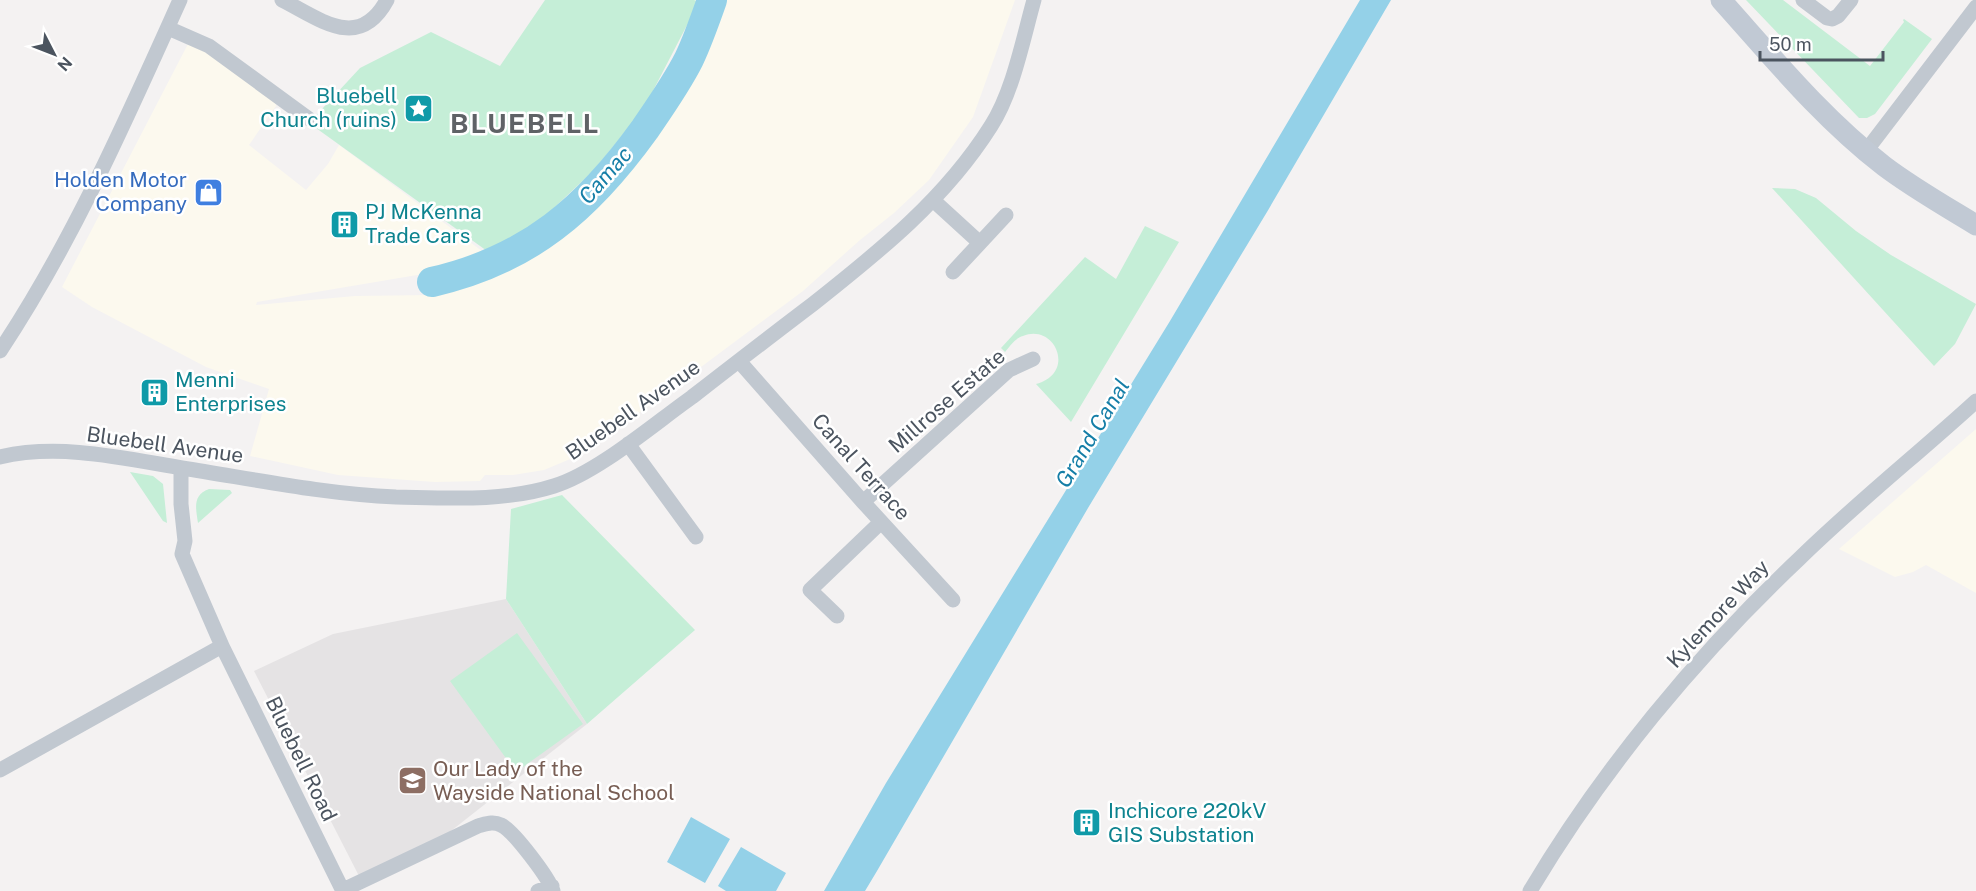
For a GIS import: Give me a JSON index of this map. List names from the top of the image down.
{
  "streets": {
    "street": [
      "Millrose Estate",
      "Bluebell Avenue",
      "Canal Terrace",
      "Kylemore Way",
      "Bluebell Road"
    ]
  },
  "crossings": [
    ["Millrose Estate", "Canal Terrace"],
    ["Bluebell Avenue", "Canal Terrace"],
    ["Bluebell Avenue", "Bluebell Road"]
  ],
  "districts": ["BLUEBELL"],
  "water": ["Camac", "Grand Canal"],
  "places": {
    "place": ["Bluebell Church (ruins)"],
    "shop": ["Holden Motor Company"],
    "building": ["PJ McKenna Trade Cars", "Menni Enterprises", "Inchicore 220kV GIS Substation"],
    "school or university": ["Our Lady of the Wayside National School"]
  },
  "scale_bar": "50 m",
  "north": "bottom right"
}
